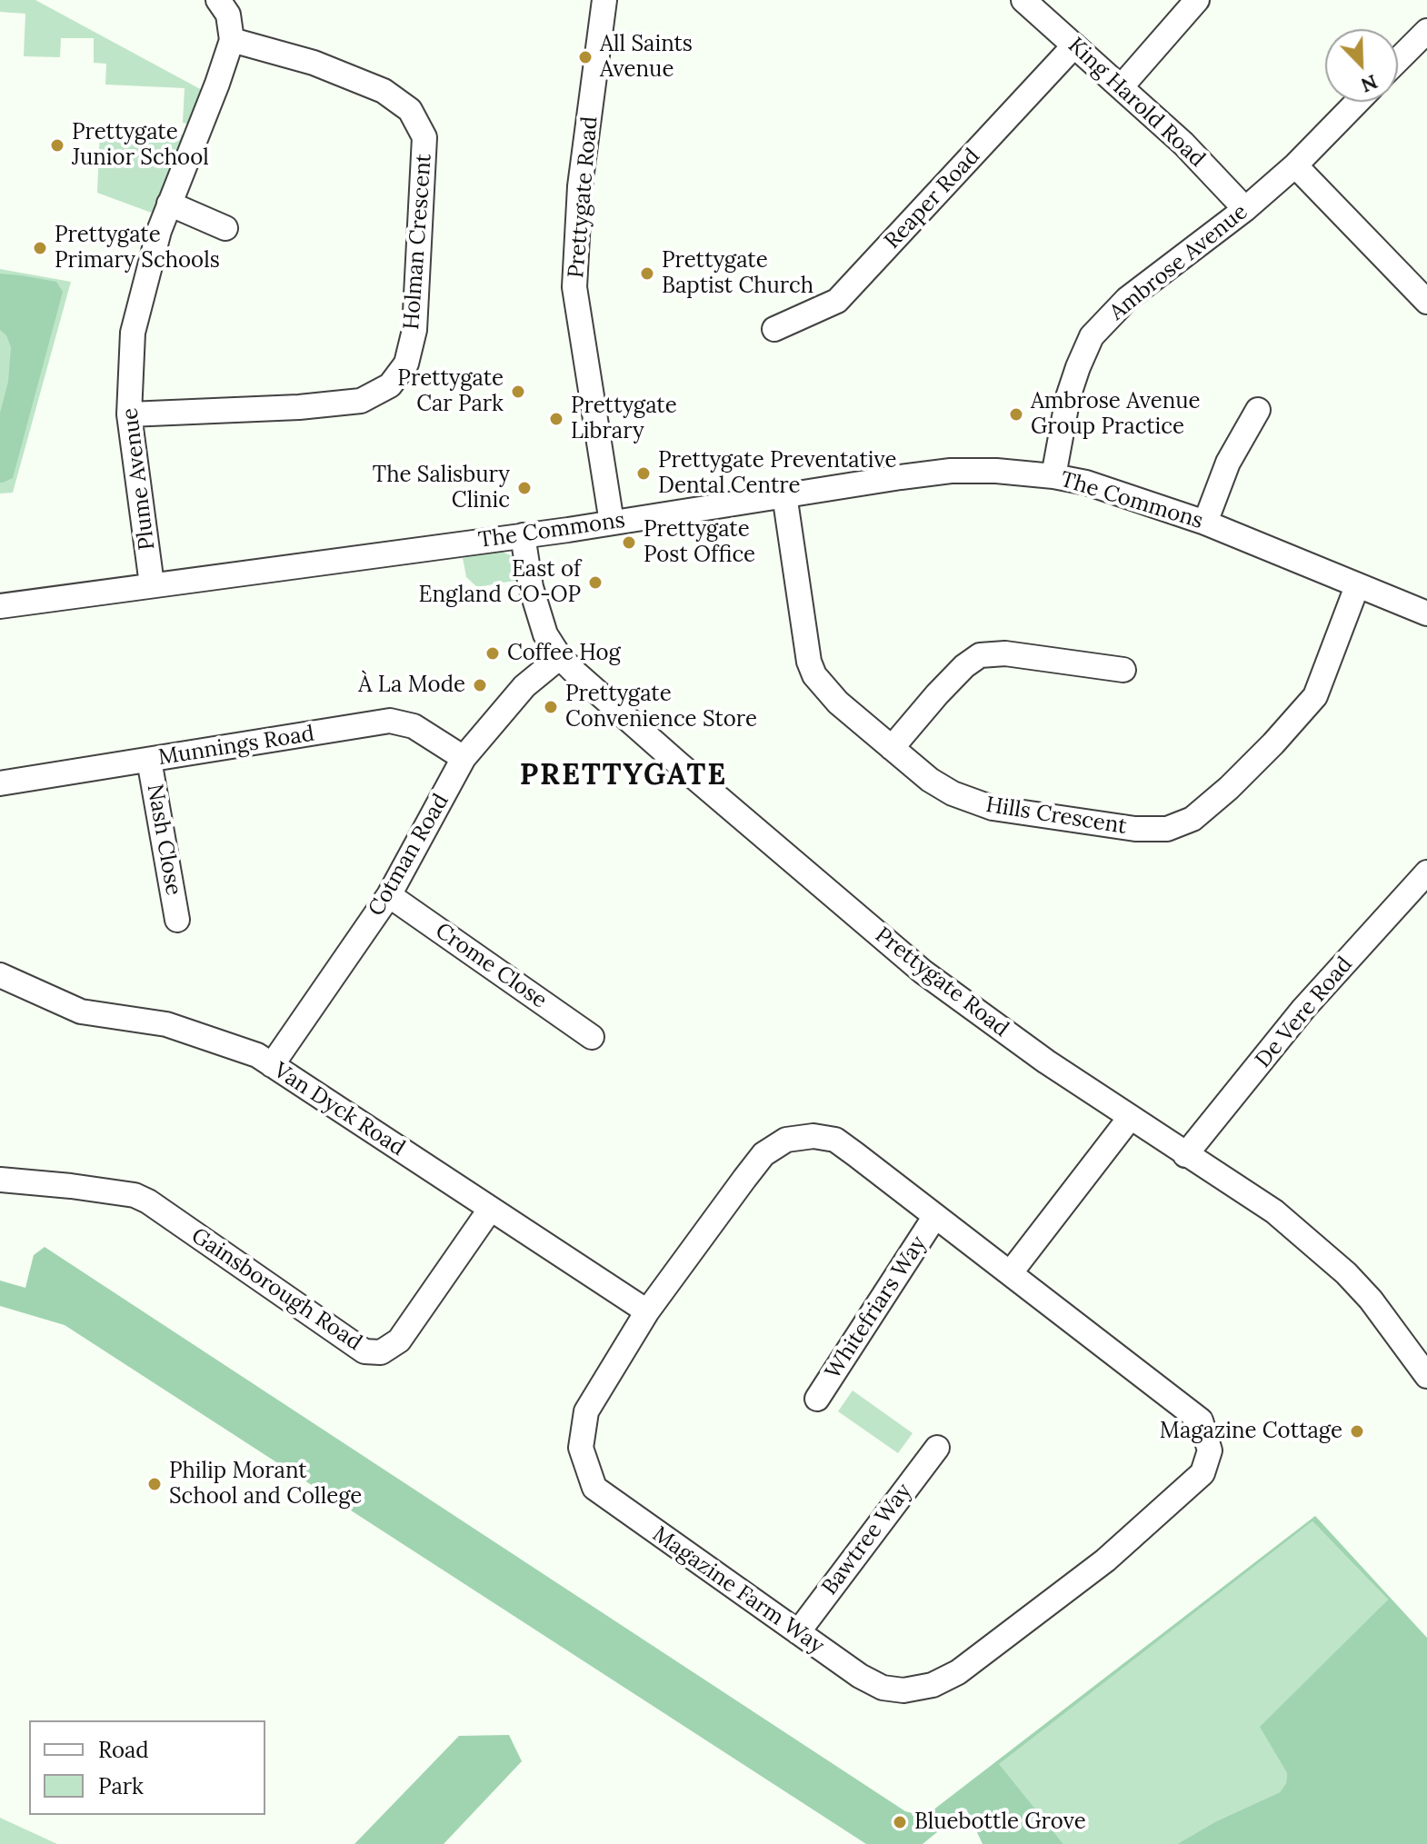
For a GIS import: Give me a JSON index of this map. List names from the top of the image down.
{
  "streets": {
    "street": [
      "King Harold Road",
      "Prettygate Road",
      "Reaper Road",
      "Holman Crescent",
      "Ambrose Avenue",
      "Plume Avenue",
      "The Commons",
      "Munnings Road",
      "Hills Crescent",
      "Nash Close",
      "Cotman Road",
      "Crome Close",
      "De Vere Road",
      "Van Dyck Road",
      "Gainsborough Road",
      "Whitefriars Way",
      "Bawtree Way",
      "Magazine Farm Way"
    ]
  },
  "crossings": [
    ["King Harold Road", "Reaper Road"],
    ["King Harold Road", "Ambrose Avenue"],
    ["Prettygate Road", "The Commons"],
    ["Prettygate Road", "Cotman Road"],
    ["Prettygate Road", "De Vere Road"],
    ["Holman Crescent", "Plume Avenue"],
    ["Ambrose Avenue", "The Commons"],
    ["Plume Avenue", "The Commons"],
    ["The Commons", "Hills Crescent"],
    ["Munnings Road", "Nash Close"],
    ["Munnings Road", "Cotman Road"],
    ["Cotman Road", "Crome Close"],
    ["Cotman Road", "Van Dyck Road"],
    ["Van Dyck Road", "Gainsborough Road"],
    ["Van Dyck Road", "Magazine Farm Way"],
    ["Whitefriars Way", "Magazine Farm Way"],
    ["Bawtree Way", "Magazine Farm Way"]
  ],
  "districts": ["PRETTYGATE"],
  "places": [
    "All Saints Avenue",
    "Prettygate Junior School",
    "Prettygate Primary Schools",
    "Prettygate Baptist Church",
    "Prettygate Car Park",
    "Ambrose Avenue Group Practice",
    "Prettygate Library",
    "Prettygate Preventative Dental Centre",
    "The Salisbury Clinic",
    "Prettygate Post Office",
    "East of England CO-OP",
    "Coffee Hog",
    "À La Mode",
    "Prettygate Convenience Store",
    "Magazine Cottage",
    "Philip Morant School and College",
    "Bluebottle Grove"
  ],
  "legend": ["Road", "Park"],
  "north": "bottom right"
}
